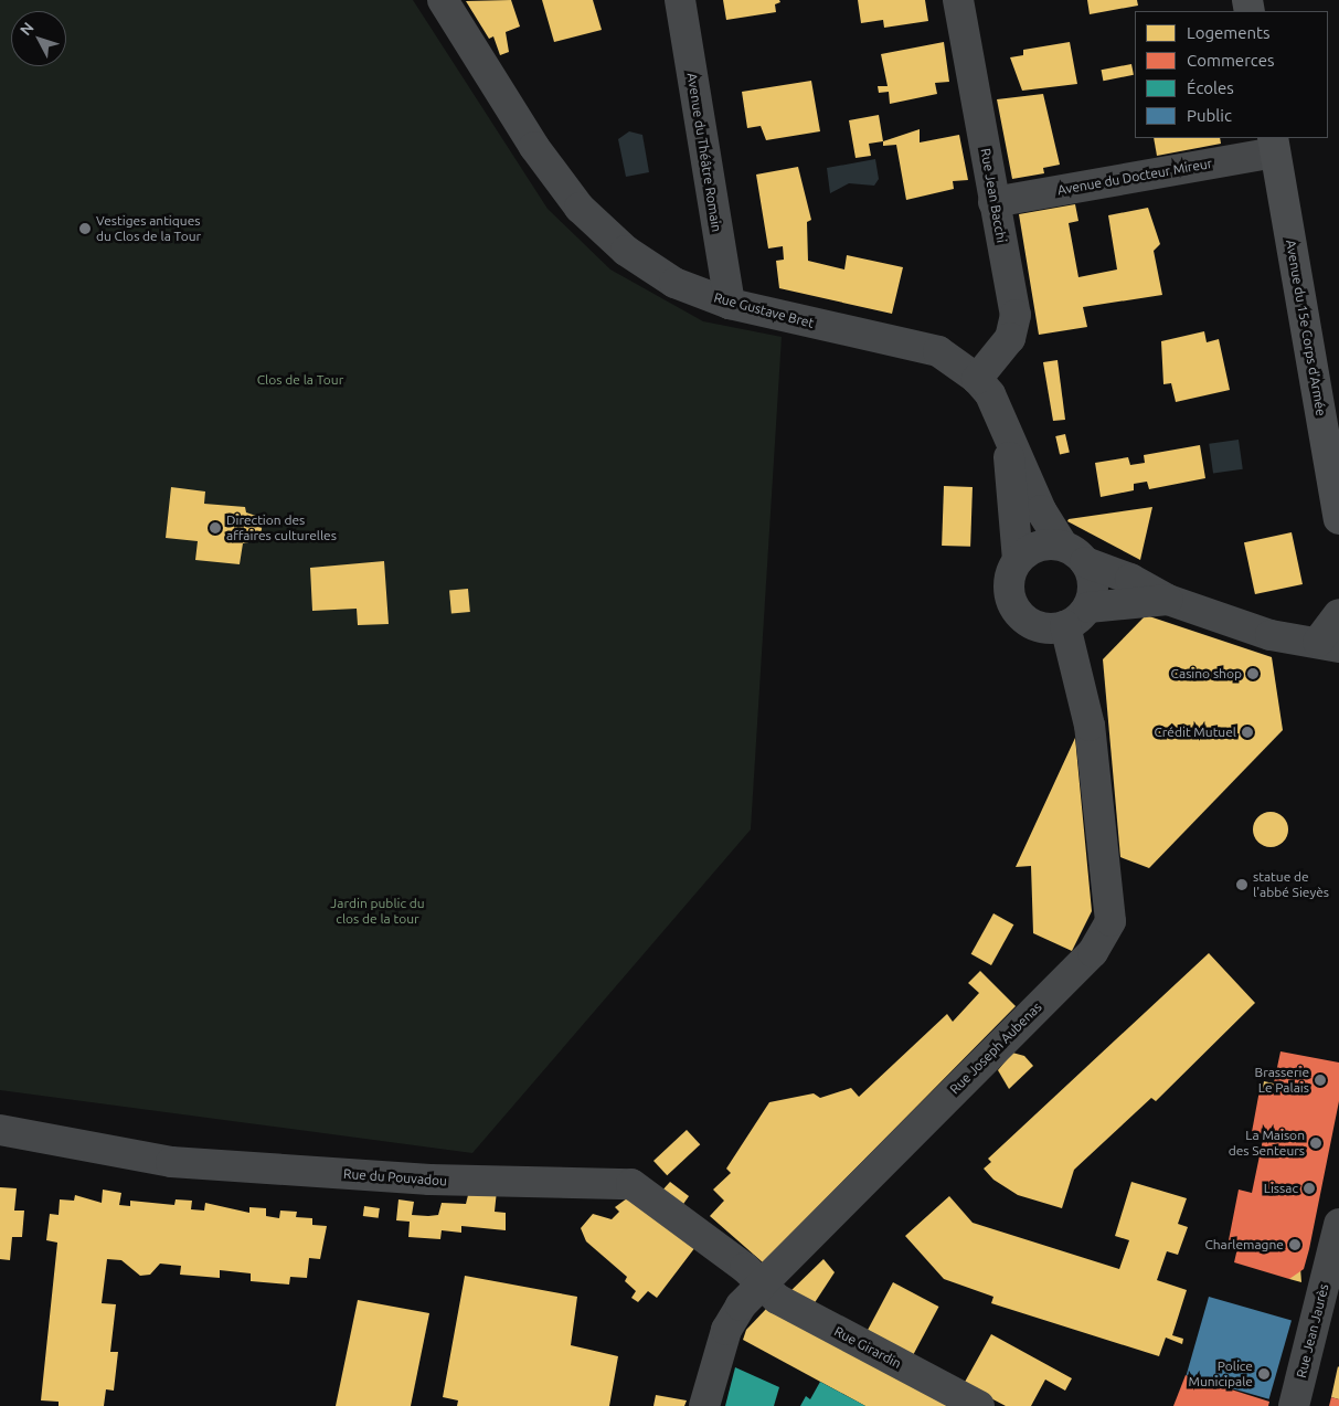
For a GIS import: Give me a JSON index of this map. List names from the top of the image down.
{
  "streets": {
    "main road": ["Avenue du 15e Corps d'Armée"],
    "street": [
      "Avenue du Théâtre Romain",
      "Avenue du Docteur Mireur",
      "Rue Jean Bacchi",
      "Rue Gustave Bret",
      "Rue Joseph Aubenas",
      "Rue du Pouvadou",
      "Rue Jean Jaurès",
      "Rue Girardin"
    ]
  },
  "crossings": [
    ["Avenue du Théâtre Romain", "Rue Gustave Bret"],
    ["Avenue du Docteur Mireur", "Rue Jean Bacchi"],
    ["Avenue du Docteur Mireur", "Avenue du 15e Corps d'Armée"],
    ["Rue Jean Bacchi", "Rue Gustave Bret"],
    ["Rue Gustave Bret", "Rue Joseph Aubenas"],
    ["Rue Joseph Aubenas", "Rue du Pouvadou"],
    ["Rue Joseph Aubenas", "Rue Girardin"],
    ["Rue du Pouvadou", "Rue Girardin"]
  ],
  "parks": ["Clos de la Tour", "Jardin public du clos de la tour"],
  "places": [
    "Vestiges antiques du Clos de la Tour",
    "Direction des affaires culturelles",
    "Casino shop",
    "Crédit Mutuel",
    "statue de l'abbé Sieyès",
    "Brasserie Le Palais",
    "La Maison des Senteurs",
    "Lissac",
    "Charlemagne",
    "Police Municipale"
  ],
  "legend": [
    "Logements",
    "Commerces",
    "Écoles",
    "Public"
  ],
  "north": "top left"
}
